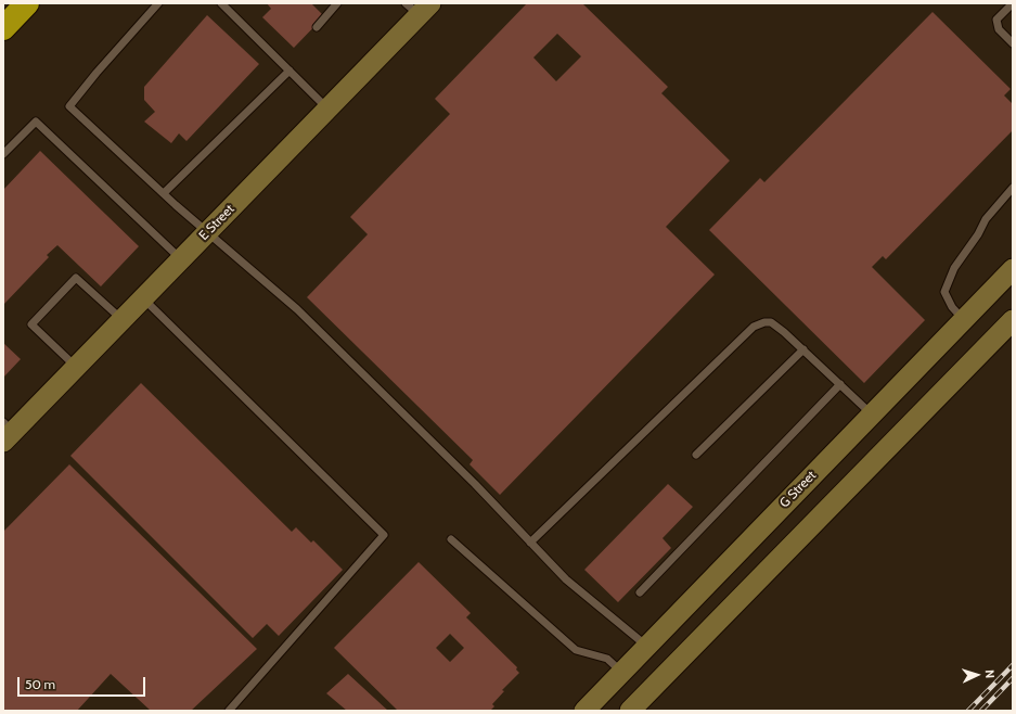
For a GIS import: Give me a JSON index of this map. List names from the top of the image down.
{
  "streets": {
    "street": ["E Street", "G Street"]
  },
  "scale_bar": "50 m",
  "north": "right"
}
